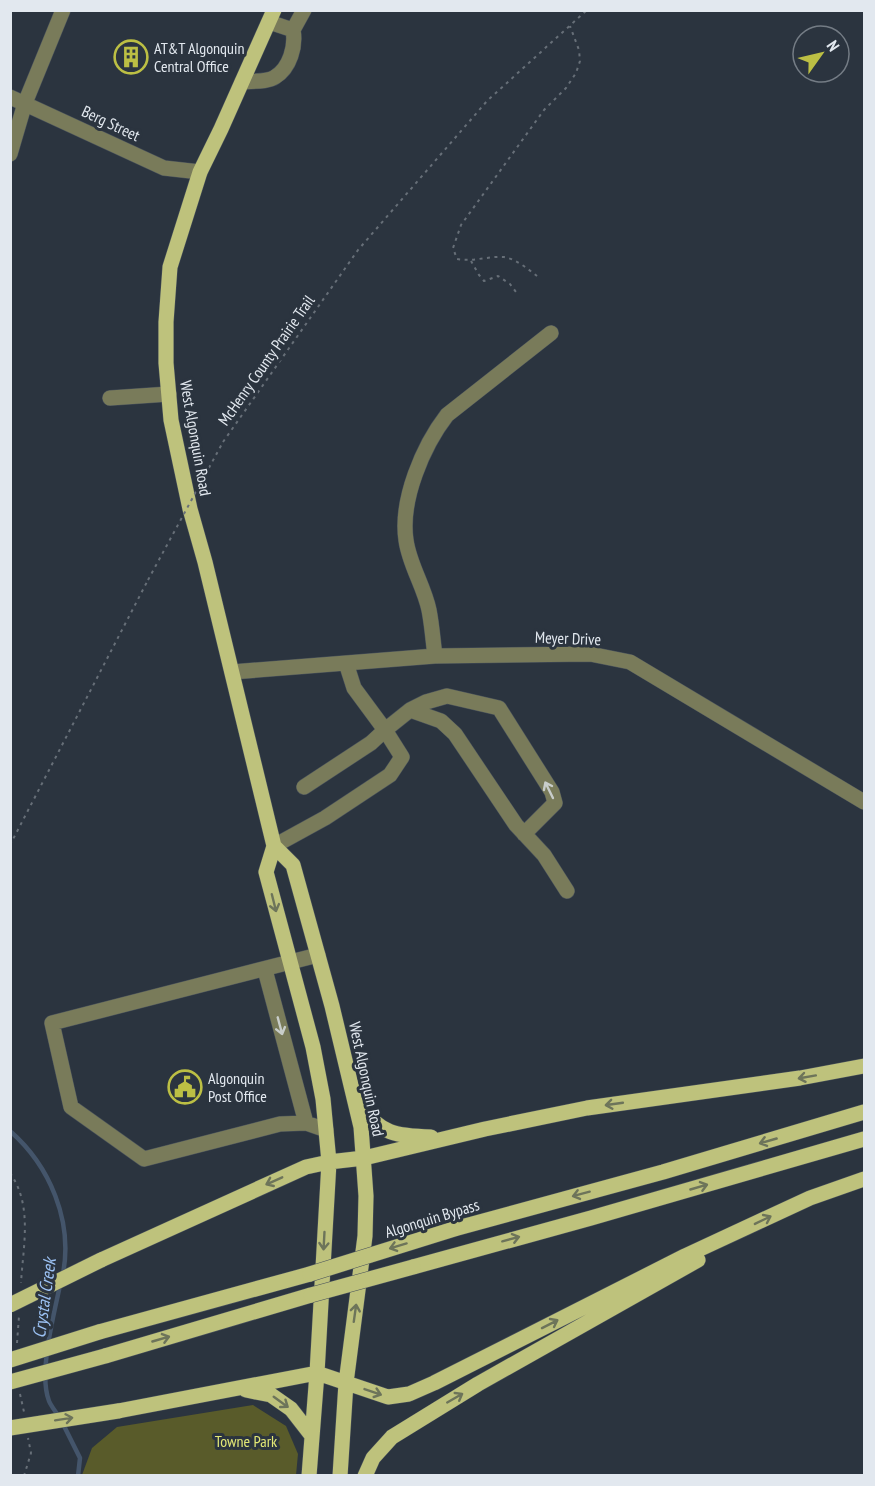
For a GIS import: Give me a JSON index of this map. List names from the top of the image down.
{
  "streets": {
    "main road": ["West Algonquin Road", "Algonquin Bypass"],
    "street": ["Berg Street", "Meyer Drive"],
    "path": ["McHenry County Prairie Trail"]
  },
  "crossings": [
    ["Berg Street", "West Algonquin Road"],
    ["West Algonquin Road", "Meyer Drive"]
  ],
  "water": ["Crystal Creek"],
  "parks": ["Towne Park"],
  "places": {
    "building": ["AT&T Algonquin Central Office"],
    "public building": ["Algonquin Post Office"]
  },
  "north": "top right"
}
